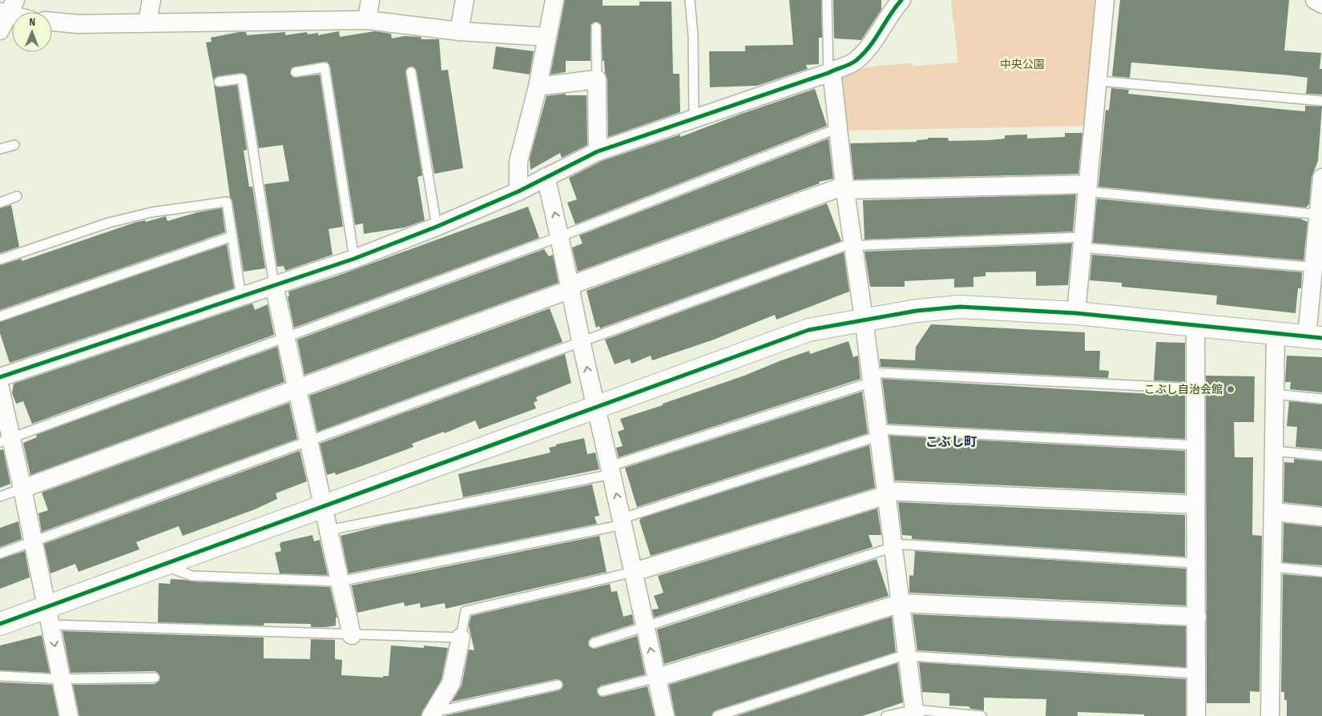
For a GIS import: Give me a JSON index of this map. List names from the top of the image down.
{
  "districts": ["こぶし町"],
  "parks": ["中央公園"],
  "places": ["こぶし自治会館"],
  "north": "top"
}
